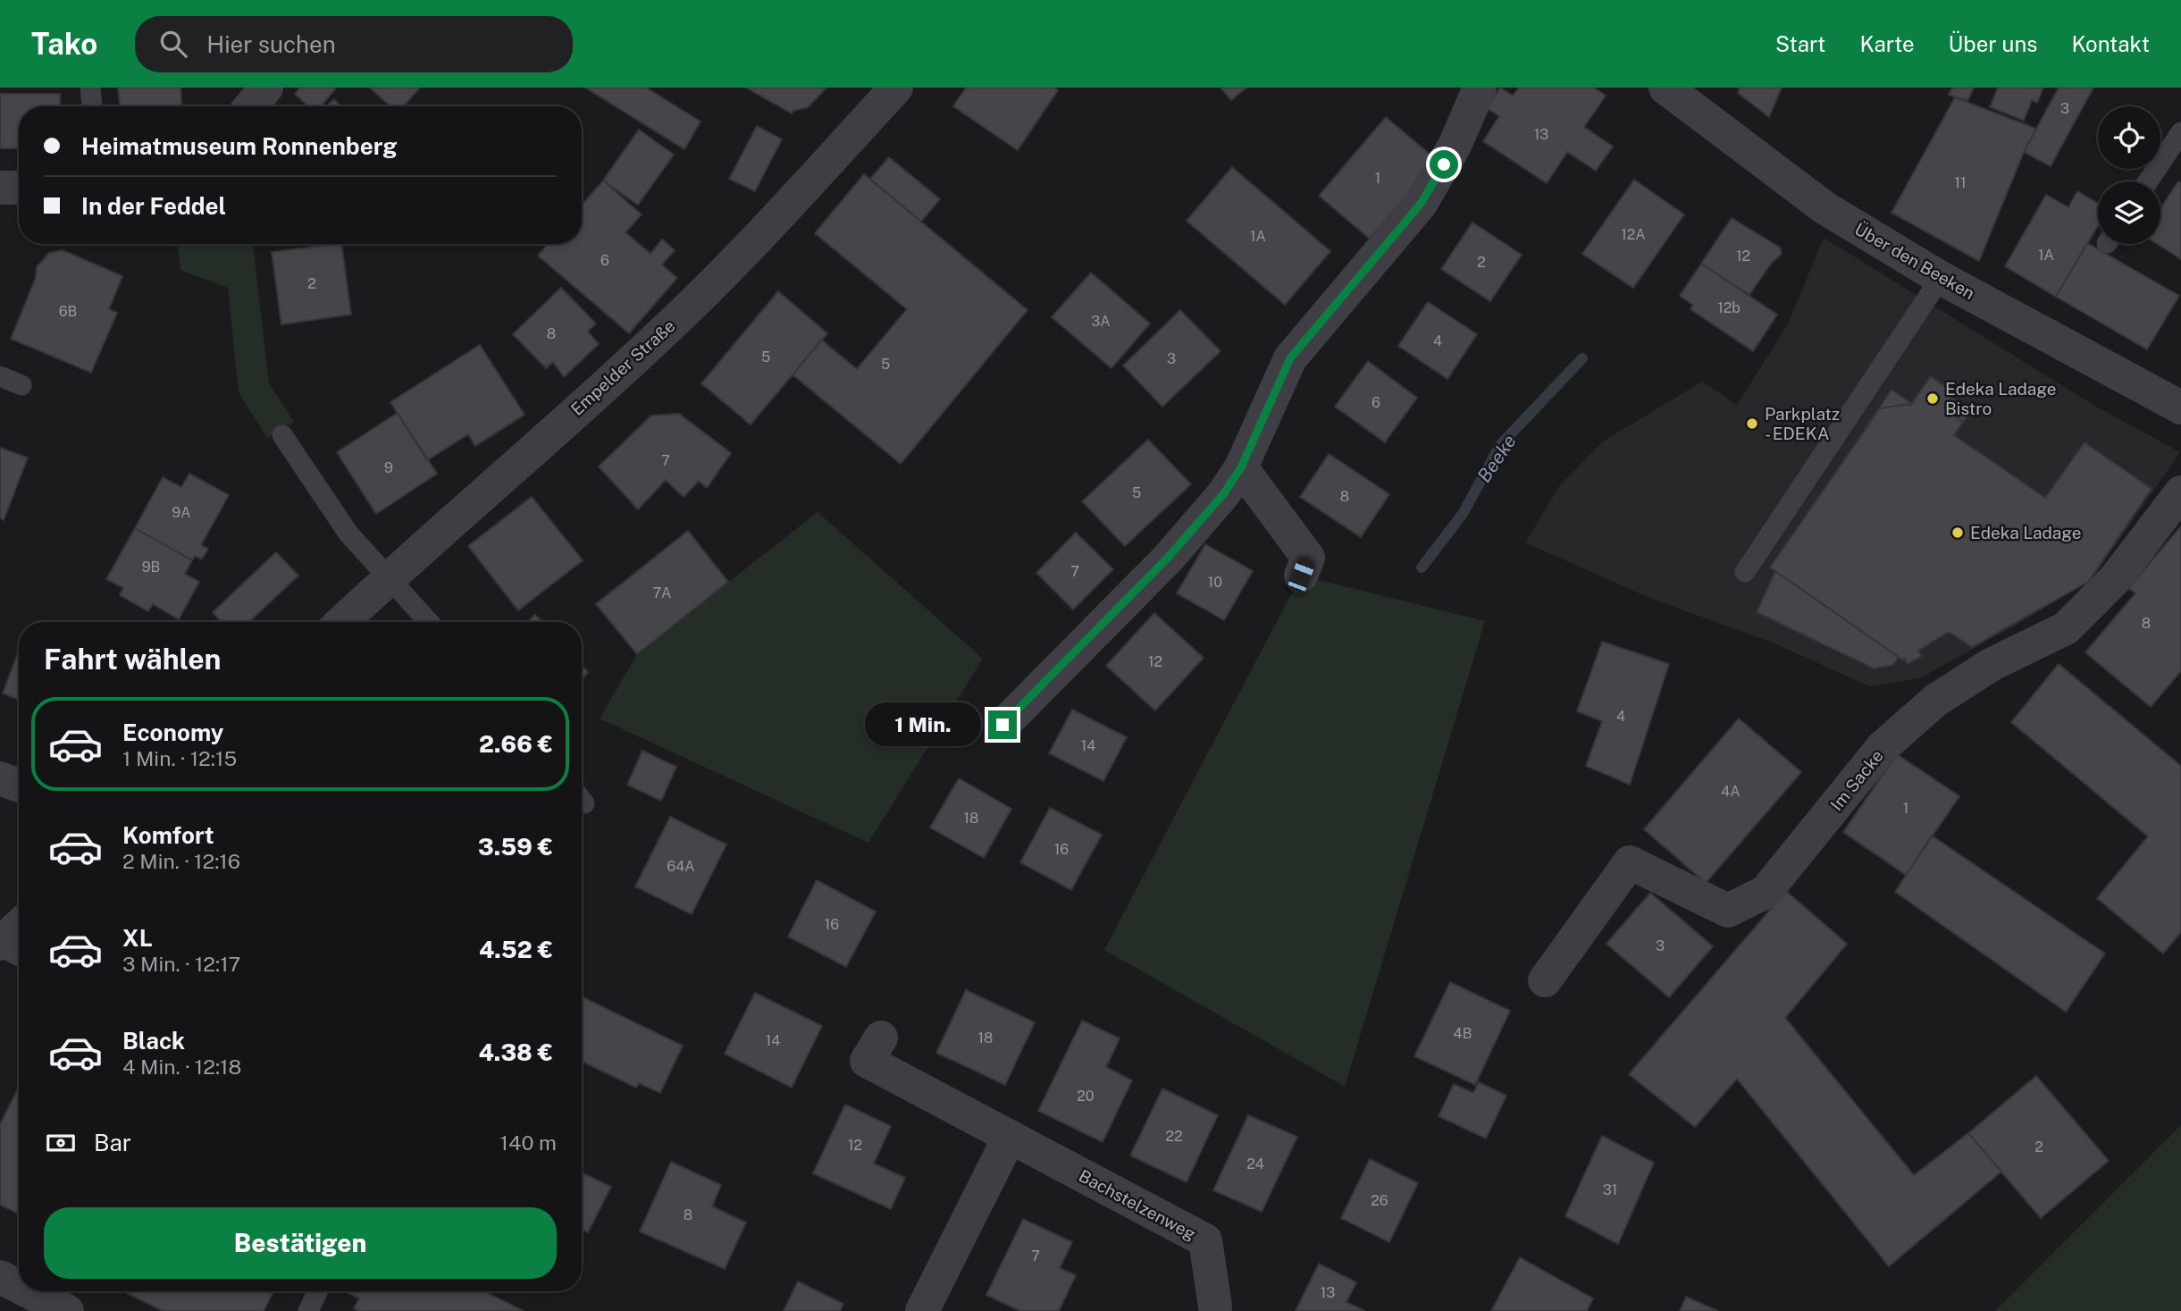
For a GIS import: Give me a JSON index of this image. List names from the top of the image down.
{
  "streets": {
    "street": [
      "Über den Beeken",
      "Empelder Straße",
      "Im Sacke",
      "Bachstelzenweg"
    ]
  },
  "water": ["Beeke"],
  "places": ["Edeka Ladage Bistro", "Parkplatz - EDEKA", "Edeka Ladage"],
  "house_numbers": [
    "3",
    "13",
    "1",
    "11",
    "12A",
    "1A",
    "1A",
    "12",
    "6",
    "2",
    "2",
    "12b",
    "6B",
    "3A",
    "8",
    "4",
    "5",
    "3",
    "5",
    "6",
    "7",
    "9",
    "5",
    "8",
    "9A",
    "9B",
    "7",
    "10",
    "7A",
    "8",
    "12",
    "4",
    "14",
    "4A",
    "1",
    "18",
    "16",
    "64A",
    "16",
    "3",
    "4B",
    "18",
    "14",
    "20",
    "22",
    "12",
    "2",
    "24",
    "31",
    "26",
    "8",
    "7",
    "13"
  ],
  "page": {
    "header": "Tako",
    "search": "Hier suchen",
    "nav": [
      "Start",
      "Karte",
      "Über uns",
      "Kontakt"
    ],
    "banner": ["Heimatmuseum Ronnenberg", "In der Feddel"],
    "heading": "Fahrt wählen",
    "list": [
      {
        "name": "Economy",
        "note": "1 Min. · 12:15",
        "value": "2.66 €"
      },
      {
        "name": "Komfort",
        "note": "2 Min. · 12:16",
        "value": "3.59 €"
      },
      {
        "name": "XL",
        "note": "3 Min. · 12:17",
        "value": "4.52 €"
      },
      {
        "name": "Black",
        "note": "4 Min. · 12:18",
        "value": "4.38 €"
      }
    ],
    "bubble": "1 Min.",
    "pay": ["Bar", "140 m"],
    "buttons": "Bestätigen"
  }
}
